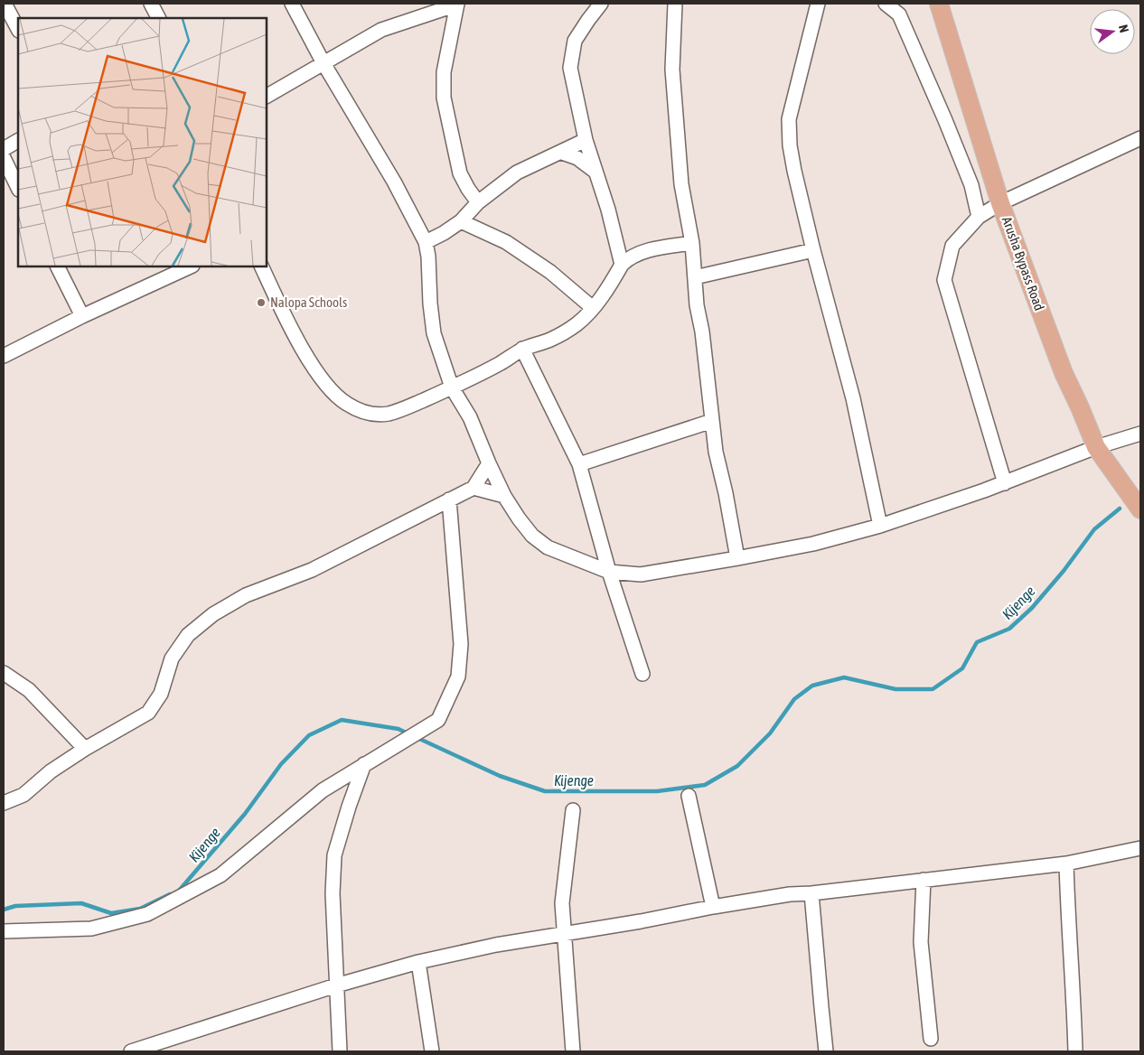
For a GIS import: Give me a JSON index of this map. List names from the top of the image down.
{
  "streets": {
    "main road": ["Arusha Bypass Road"]
  },
  "water": ["Kijenge"],
  "places": ["Nalopa Schools"],
  "north": "right"
}
